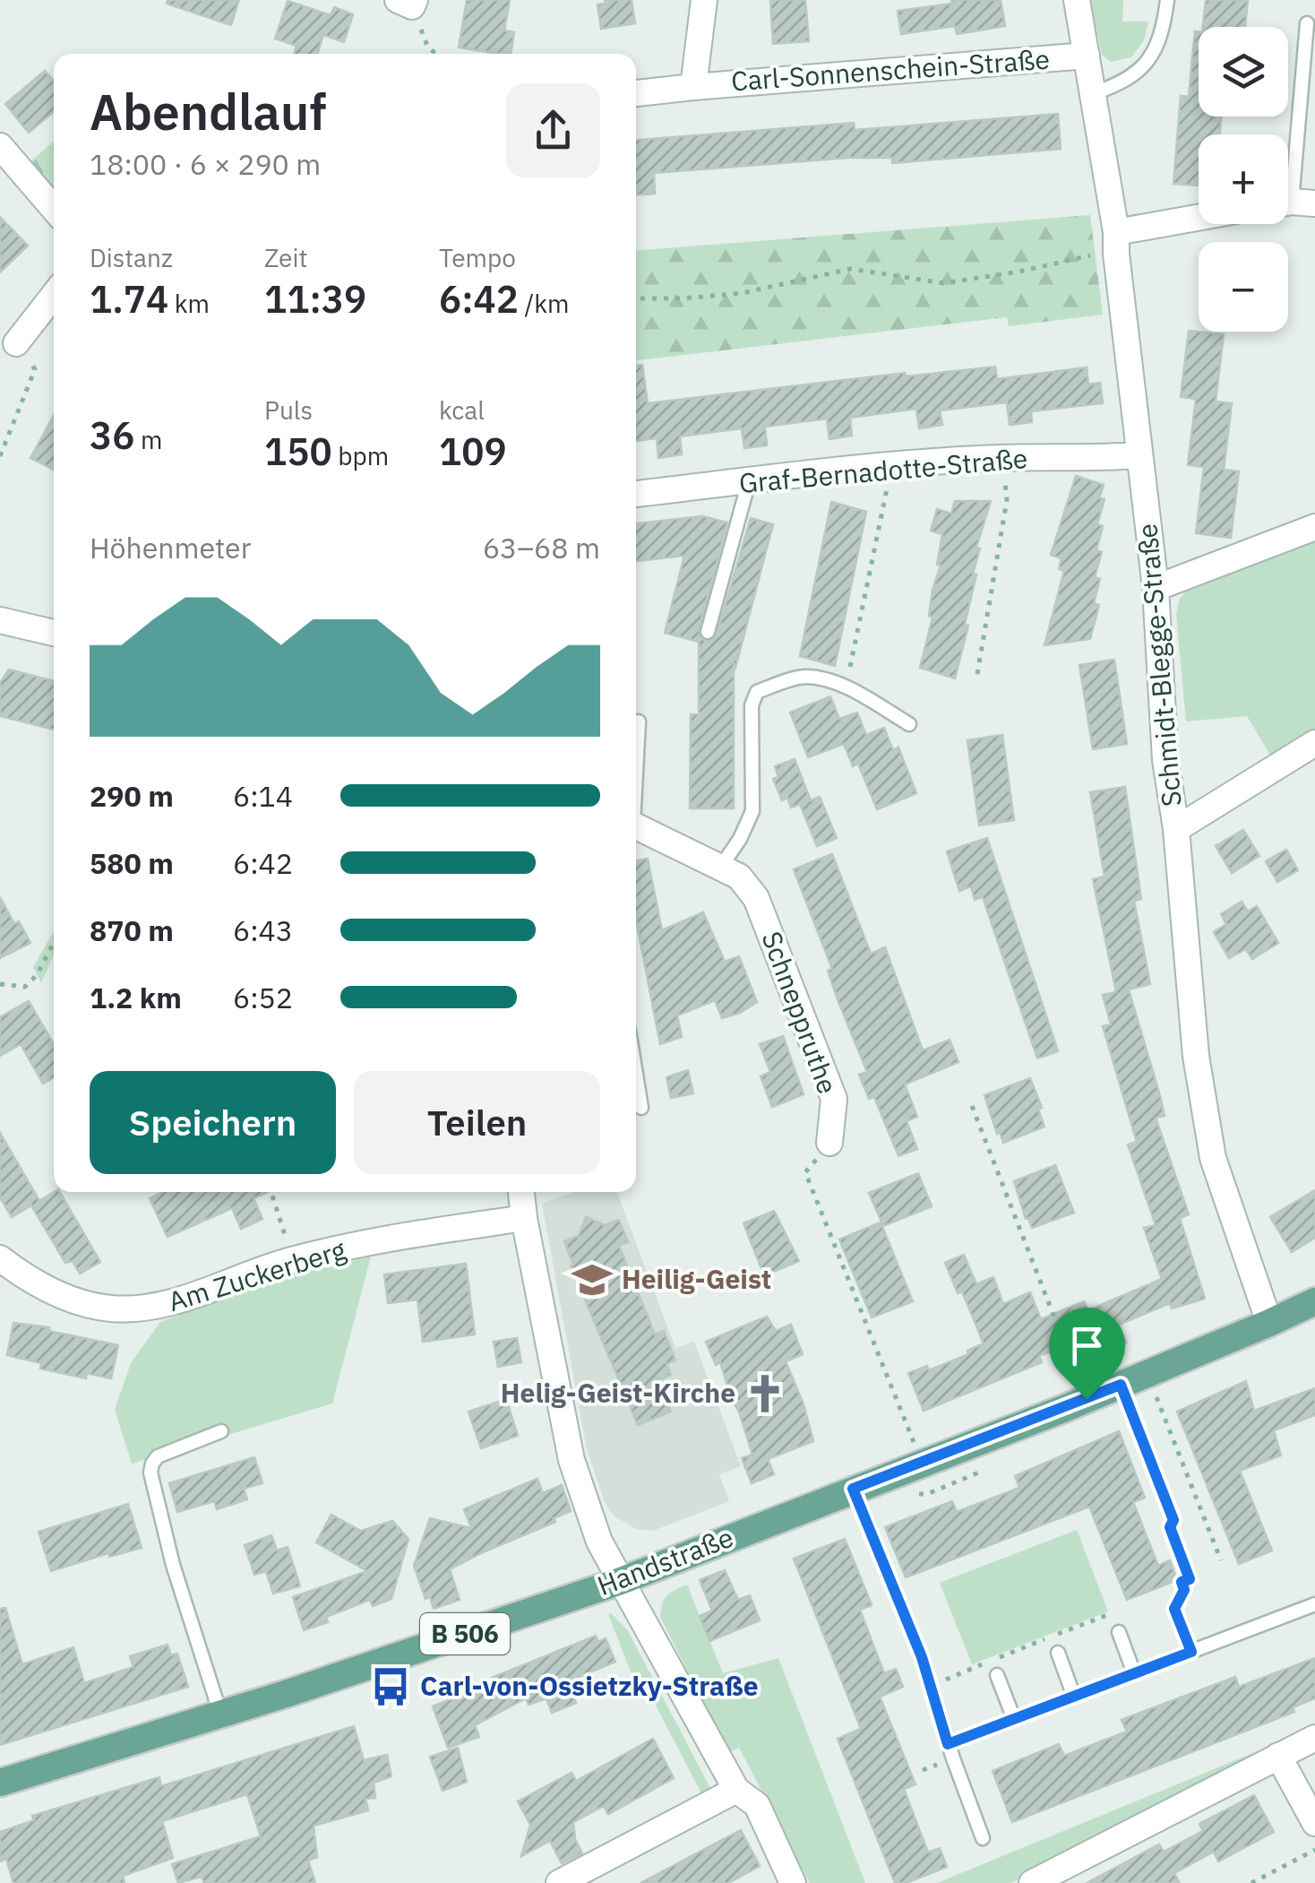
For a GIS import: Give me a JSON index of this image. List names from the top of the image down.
{
  "streets": {
    "main road": ["Handstraße", "B 506"],
    "street": [
      "Carl-Sonnenschein-Straße",
      "Graf-Bernadotte-Straße",
      "Schmidt-Blegge-Straße",
      "Schneppruthe",
      "Am Zuckerberg"
    ]
  },
  "crossings": [
    ["Carl-Sonnenschein-Straße", "Schmidt-Blegge-Straße"],
    ["Graf-Bernadotte-Straße", "Schmidt-Blegge-Straße"],
    ["Schmidt-Blegge-Straße", "Handstraße"]
  ],
  "places": {
    "school or university": ["Heilig-Geist"],
    "church": ["Helig-Geist-Kirche"],
    "bus stop": ["Carl-von-Ossietzky-Straße"]
  },
  "page": {
    "map_buttons": ["+", "−"],
    "heading": ["Abendlauf", "18:00 · 6 × 290 m"],
    "stats": [
      ["Distanz", "1.74 km"],
      ["Zeit", "11:39"],
      ["Tempo", "6:42 /km"],
      ["36 m"],
      ["Puls", "150 bpm"],
      ["kcal", "109"]
    ],
    "chart": ["Höhenmeter", "63–68 m"],
    "list": [
      {
        "name": "290 m",
        "note": "6:14"
      },
      {
        "name": "580 m",
        "note": "6:42"
      },
      {
        "name": "870 m",
        "note": "6:43"
      },
      {
        "name": "1.2 km",
        "note": "6:52"
      }
    ],
    "buttons": ["Speichern", "Teilen"]
  }
}
